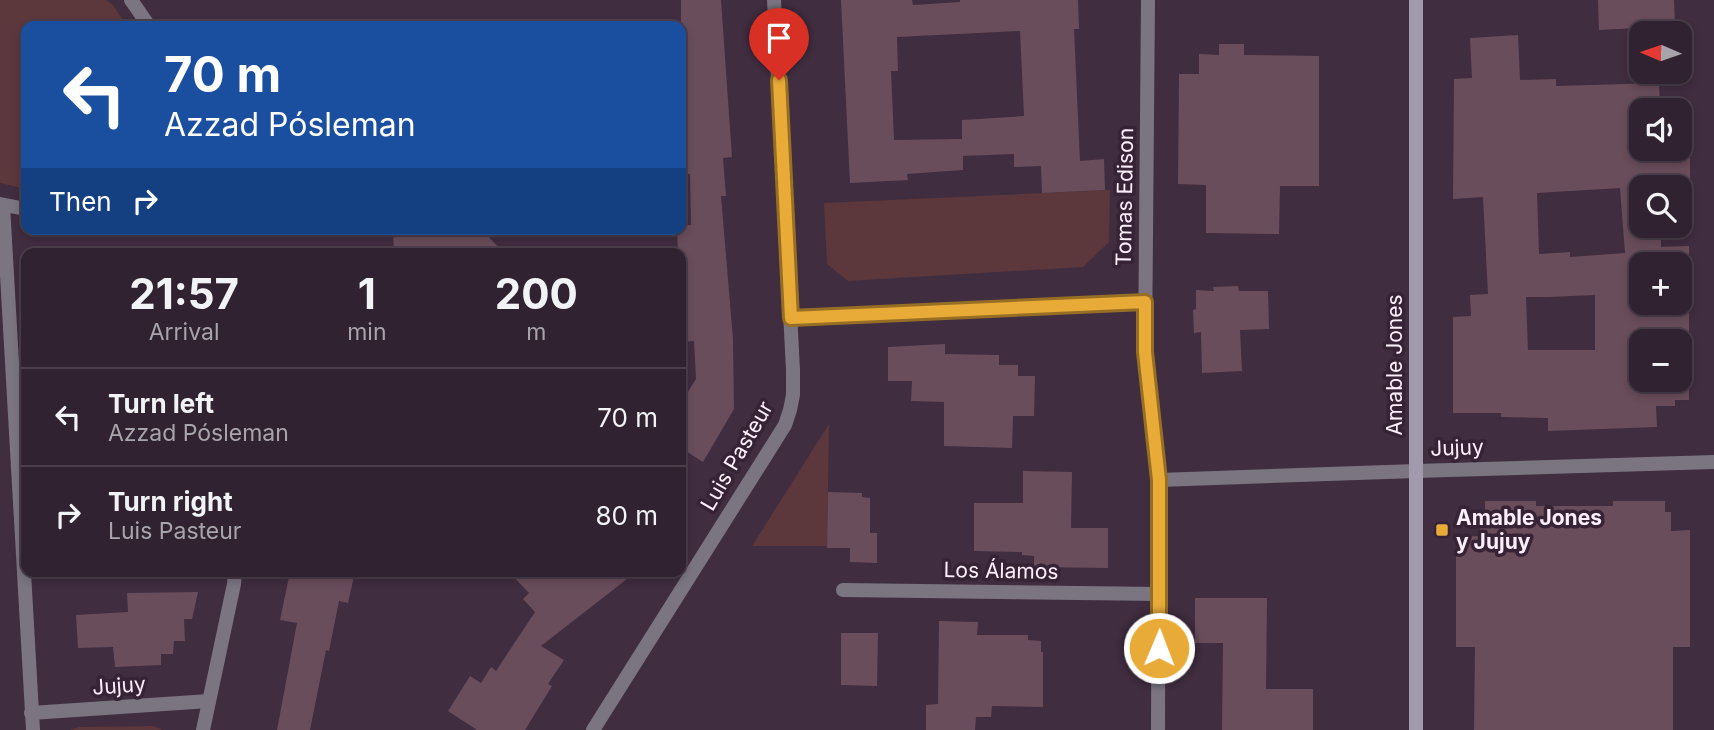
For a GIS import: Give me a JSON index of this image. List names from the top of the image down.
{
  "streets": {
    "street": [
      "Tomas Edison",
      "Amable Jones",
      "Jujuy",
      "Luis Pasteur",
      "Los Álamos"
    ]
  },
  "crossings": [
    ["Tomas Edison", "Jujuy"],
    ["Tomas Edison", "Los Álamos"],
    ["Amable Jones", "Jujuy"]
  ],
  "places": {
    "transit": ["Amable Jones y Jujuy"]
  },
  "north": "left",
  "page": {
    "map_buttons": ["+", "−"],
    "turn": ["70 m", "Azzad Pósleman"],
    "then": "Then",
    "eta": [
      "21:57",
      "Arrival",
      "1",
      "min",
      "200",
      "m"
    ],
    "list": [
      {
        "name": "Turn left",
        "note": "Azzad Pósleman",
        "value": "70 m"
      },
      {
        "name": "Turn right",
        "note": "Luis Pasteur",
        "value": "80 m"
      }
    ]
  }
}
